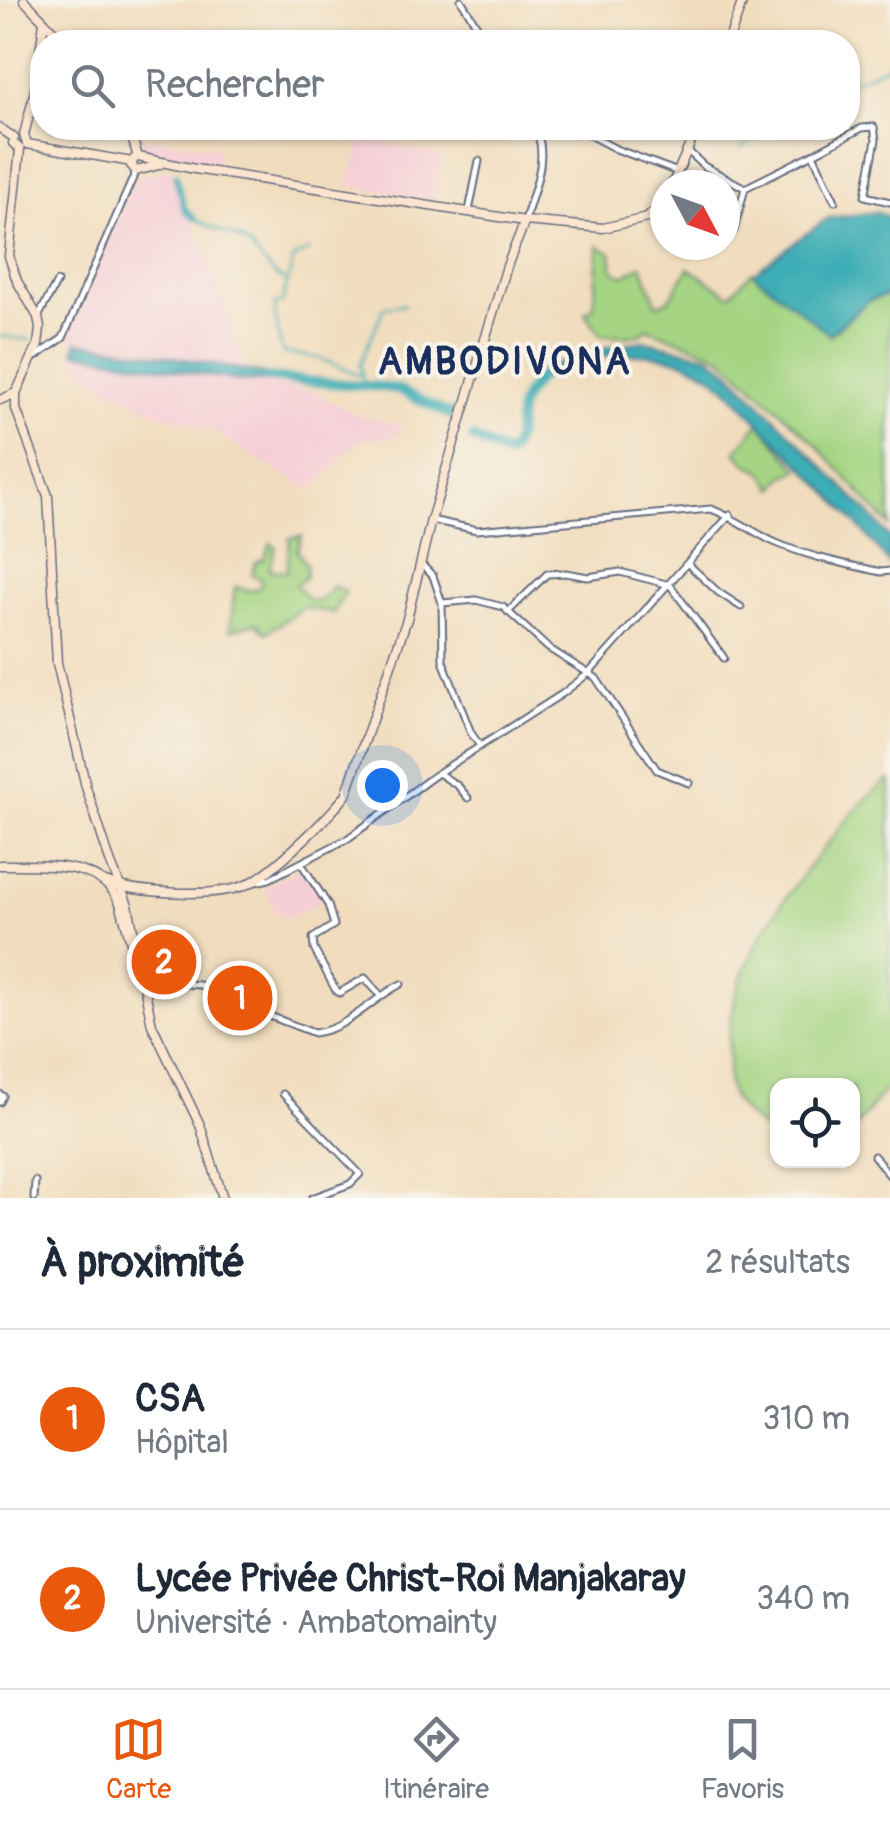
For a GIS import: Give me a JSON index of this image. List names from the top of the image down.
{
  "districts": ["AMBODIVONA"],
  "north": "bottom right",
  "page": {
    "search": "Rechercher",
    "pins": ["2", "1"],
    "heading": ["À proximité", "2 résultats"],
    "list": [
      {
        "mark": "1",
        "name": "CSA",
        "note": "Hôpital",
        "value": "310 m"
      },
      {
        "mark": "2",
        "name": "Lycée Privée Christ-Roi Manjakaray",
        "note": "Université · Ambatomainty",
        "value": "340 m"
      }
    ],
    "nav": ["Carte", "Itinéraire", "Favoris"]
  }
}
